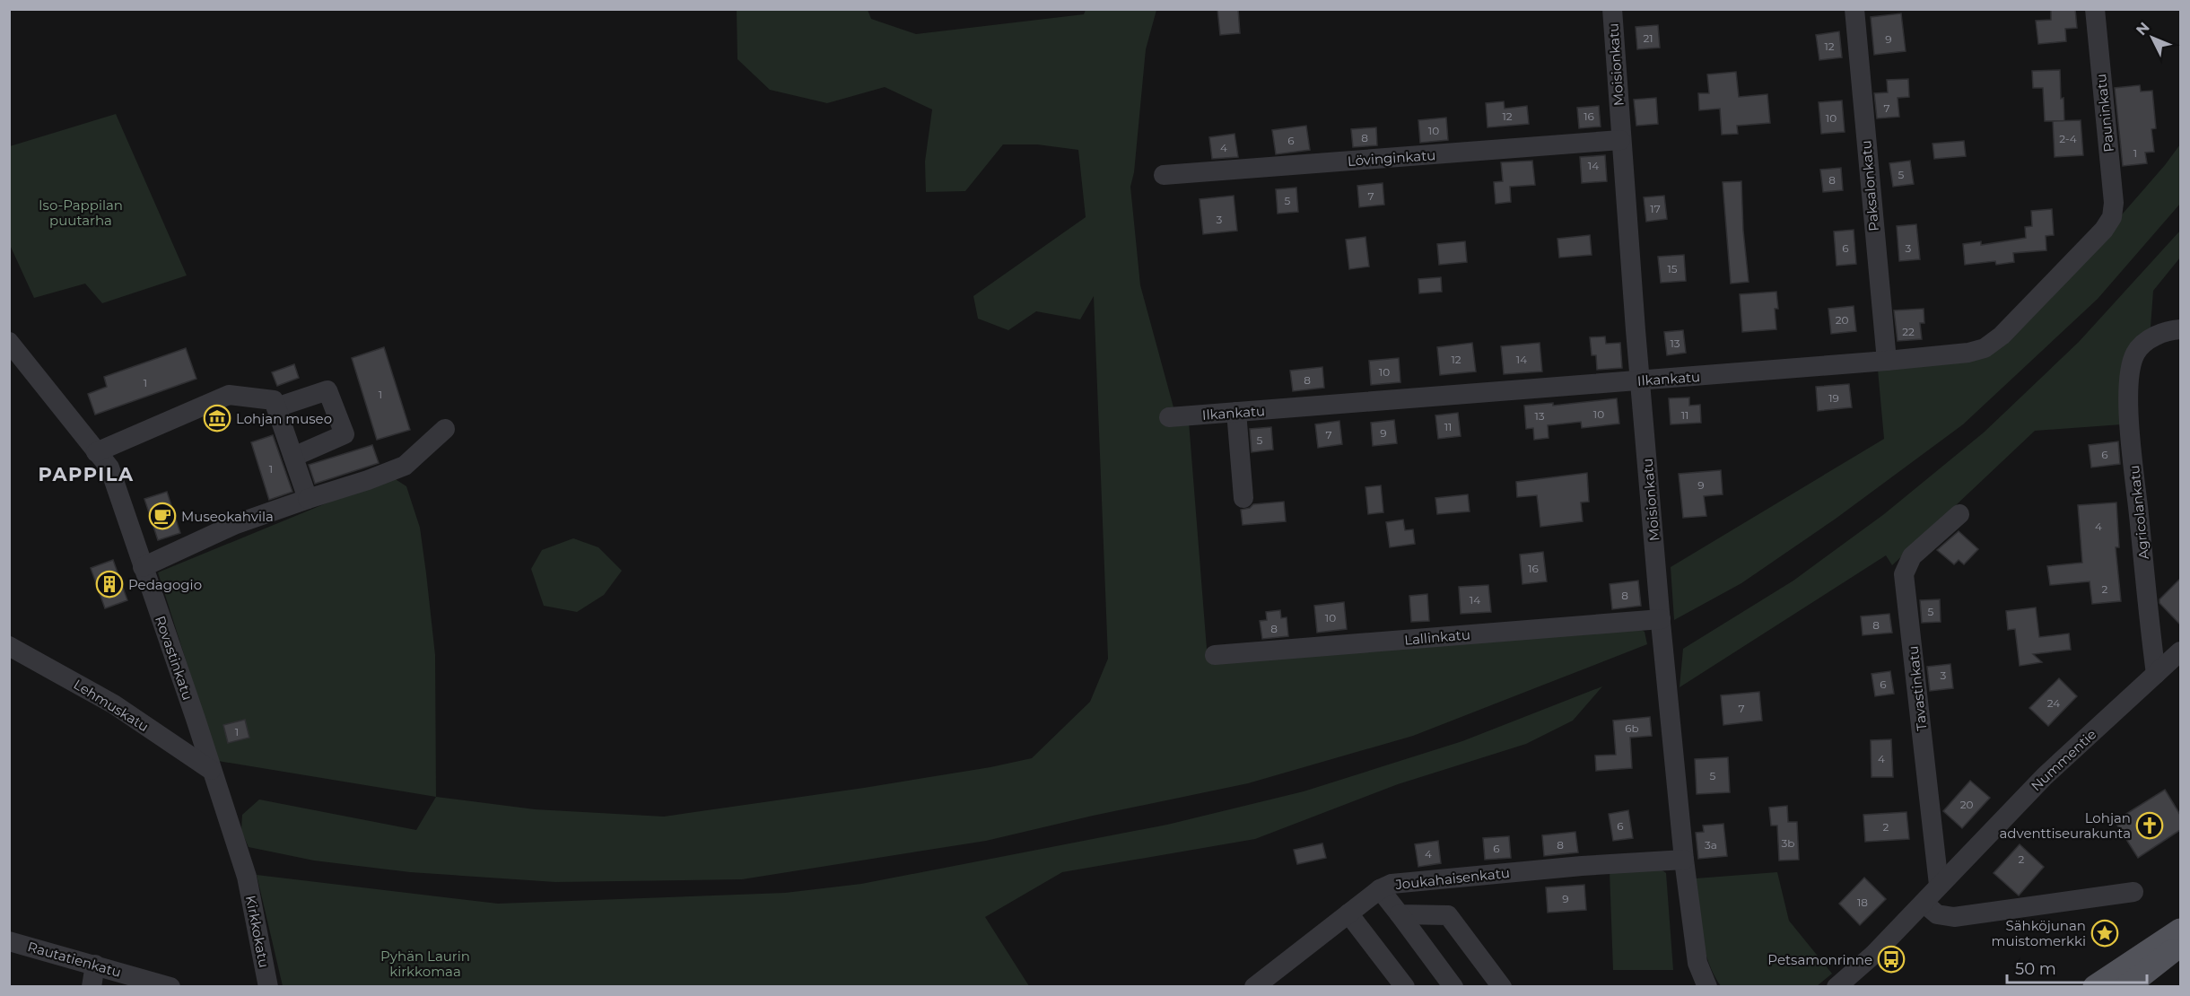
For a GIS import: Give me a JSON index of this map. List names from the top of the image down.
{
  "streets": {
    "street": [
      "Moisionkatu",
      "Pauninkatu",
      "Lövinginkatu",
      "Paksalonkatu",
      "Ilkankatu",
      "Agricolankatu",
      "Lallinkatu",
      "Rovastinkatu",
      "Tavastinkatu",
      "Lehmuskatu",
      "Nummentie",
      "Joukahaisenkatu",
      "Kirkkokatu",
      "Rautatienkatu"
    ]
  },
  "crossings": [
    ["Moisionkatu", "Lövinginkatu"],
    ["Moisionkatu", "Ilkankatu"],
    ["Moisionkatu", "Lallinkatu"],
    ["Moisionkatu", "Joukahaisenkatu"],
    ["Pauninkatu", "Ilkankatu"],
    ["Paksalonkatu", "Ilkankatu"],
    ["Agricolankatu", "Nummentie"],
    ["Rovastinkatu", "Lehmuskatu"],
    ["Rovastinkatu", "Kirkkokatu"],
    ["Tavastinkatu", "Nummentie"]
  ],
  "districts": ["PAPPILA"],
  "parks": ["Iso-Pappilan puutarha", "Pyhän Laurin kirkkomaa"],
  "places": {
    "museum": ["Lohjan museo"],
    "cafe": ["Museokahvila"],
    "building": ["Pedagogio"],
    "church": ["Lohjan adventtiseurakunta"],
    "place": ["Sähköjunan muistomerkki"],
    "bus stop": ["Petsamonrinne"]
  },
  "house_numbers": [
    "21",
    "9",
    "12",
    "7",
    "12",
    "16",
    "10",
    "10",
    "8",
    "2-4",
    "6",
    "4",
    "1",
    "14",
    "5",
    "8",
    "7",
    "5",
    "17",
    "3",
    "6",
    "3",
    "15",
    "20",
    "22",
    "13",
    "12",
    "14",
    "10",
    "8",
    "1",
    "1",
    "19",
    "10",
    "11",
    "13",
    "11",
    "9",
    "7",
    "5",
    "6",
    "1",
    "9",
    "4",
    "16",
    "2",
    "8",
    "14",
    "5",
    "10",
    "8",
    "8",
    "3",
    "6",
    "24",
    "7",
    "6b",
    "1",
    "4",
    "5",
    "20",
    "6",
    "2",
    "3b",
    "8",
    "3a",
    "6",
    "4",
    "2",
    "9",
    "18"
  ],
  "scale_bar": "50 m",
  "north": "top left"
}
